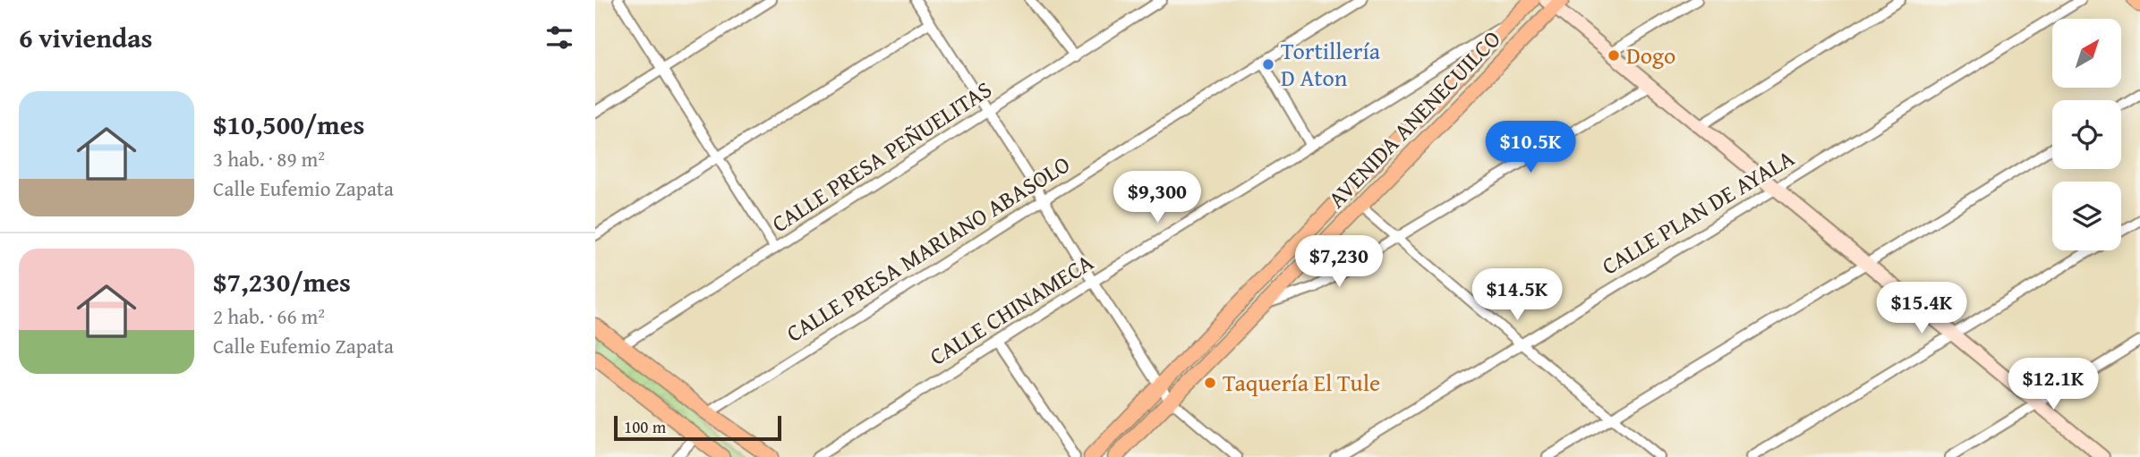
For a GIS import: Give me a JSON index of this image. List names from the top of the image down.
{
  "streets": {
    "main road": ["AVENIDA ANENECUILCO"],
    "street": [
      "CALLE PRESA PEÑUELITAS",
      "CALLE PLAN DE AYALA",
      "CALLE PRESA MARIANO ABASOLO",
      "CALLE CHINAMECA"
    ]
  },
  "crossings": [
    ["AVENIDA ANENECUILCO", "CALLE CHINAMECA"]
  ],
  "places": ["Dogo", "Tortillería D Aton", "Taquería El Tule"],
  "scale_bar": "100 m",
  "north": "top right",
  "page": {
    "heading": "6 viviendas",
    "list": [
      {
        "name": "$10,500/mes",
        "note": "3 hab. · 89 m² · Calle Eufemio Zapata"
      },
      {
        "name": "$7,230/mes",
        "note": "2 hab. · 66 m² · Calle Eufemio Zapata"
      }
    ],
    "price": [
      "$10.5K",
      "$9,300",
      "$7,230",
      "$14.5K",
      "$15.4K",
      "$12.1K"
    ],
    "scale": "100 m"
  }
}
